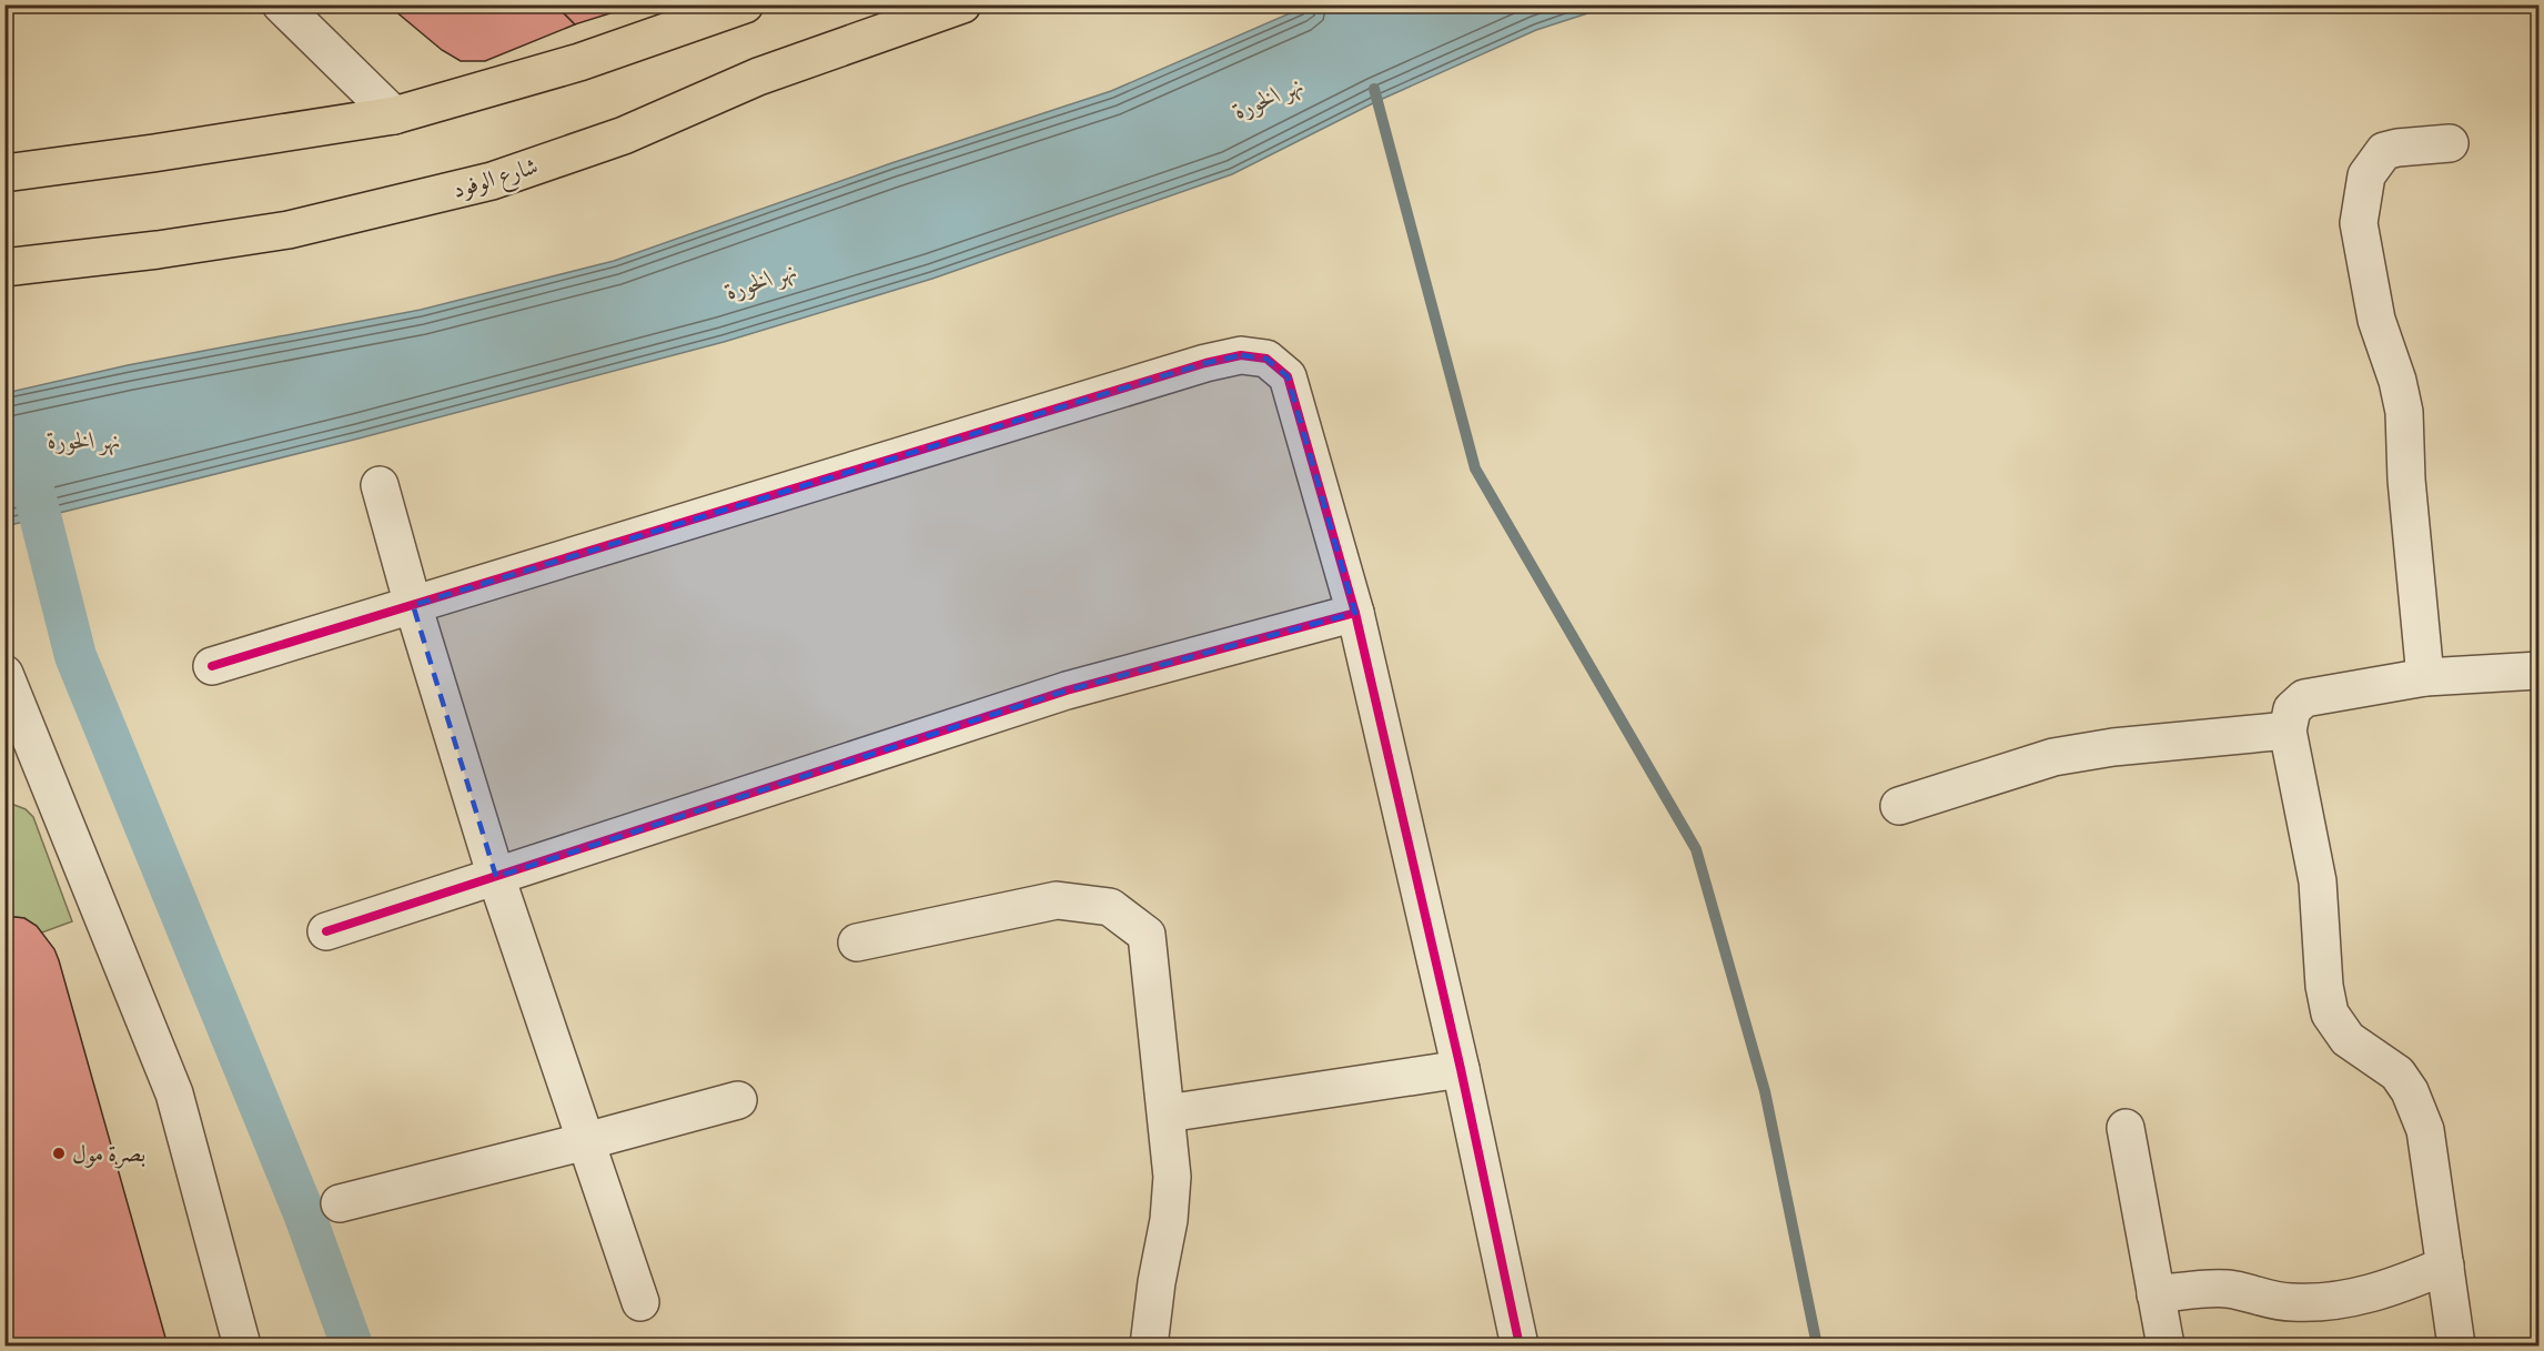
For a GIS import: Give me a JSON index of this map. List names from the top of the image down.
{
  "streets": {
    "main road": ["شارع الوفود"]
  },
  "water": ["نهر الخورة"],
  "places": ["بصرة مول"]
}
